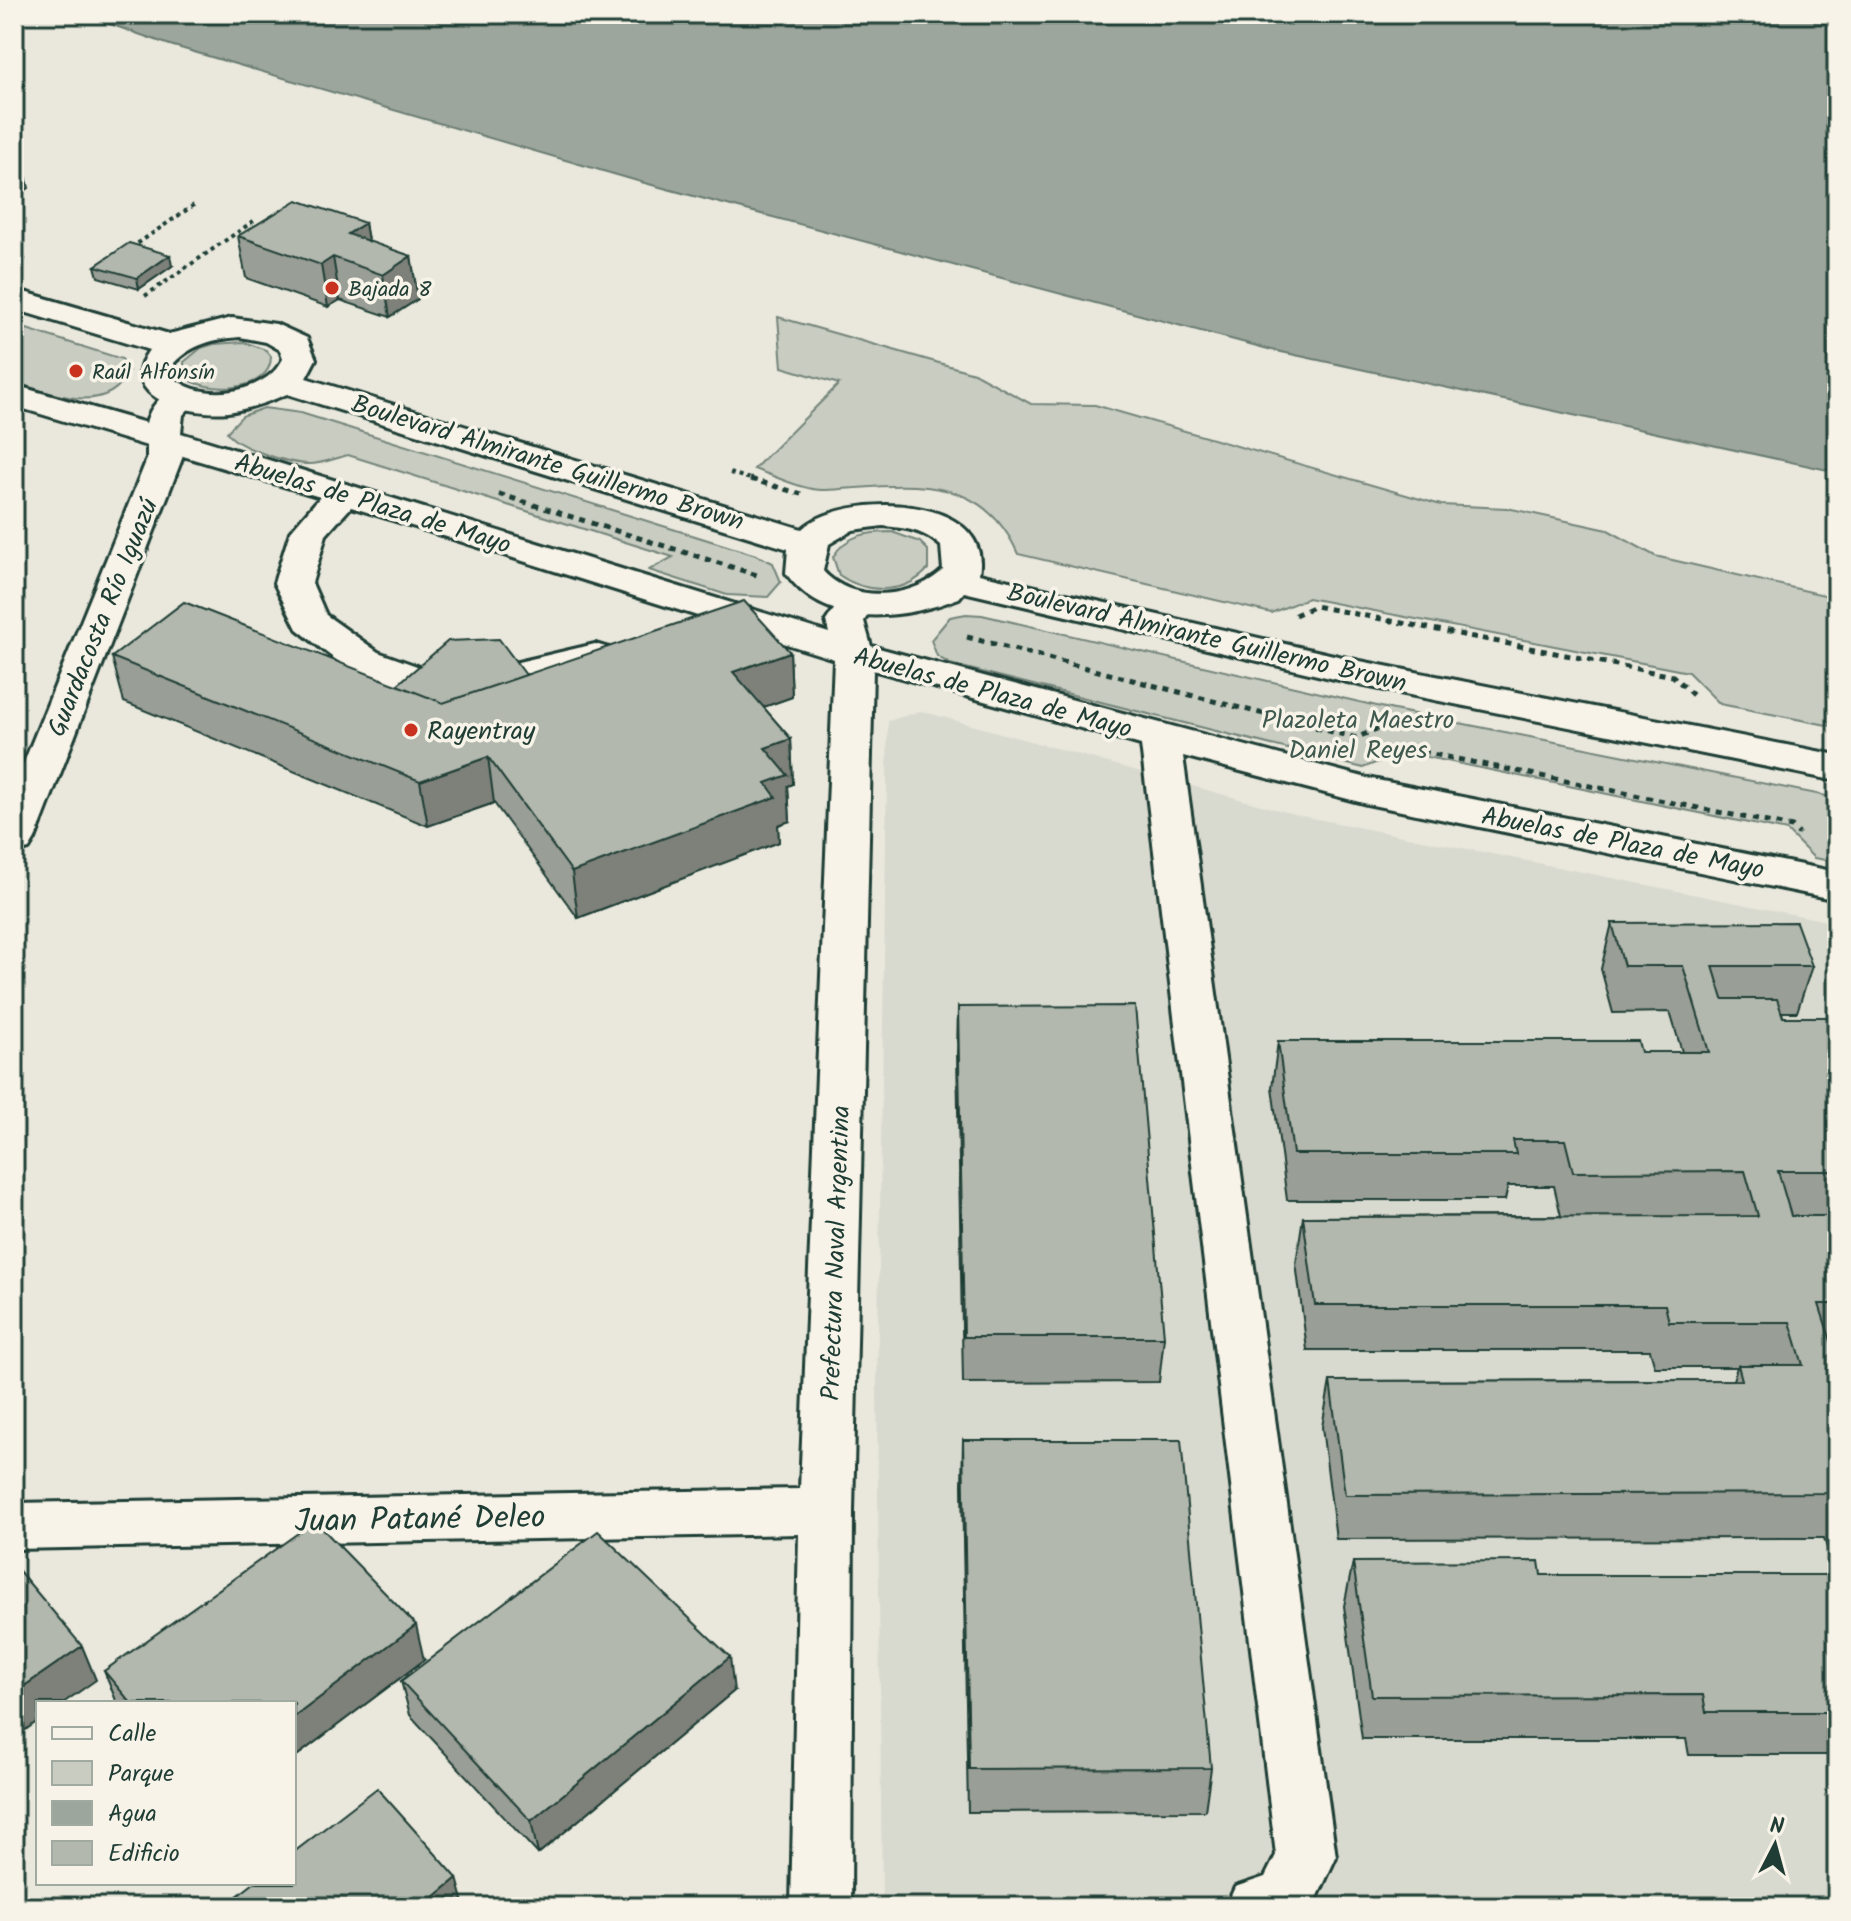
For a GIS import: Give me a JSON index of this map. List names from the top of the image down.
{
  "streets": {
    "street": [
      "Boulevard Almirante Guillermo Brown",
      "Abuelas de Plaza de Mayo",
      "Guardacosta Río Iguazú",
      "Prefectura Naval Argentina",
      "Juan Patané Deleo"
    ]
  },
  "crossings": [
    ["Boulevard Almirante Guillermo Brown", "Prefectura Naval Argentina"],
    ["Abuelas de Plaza de Mayo", "Guardacosta Río Iguazú"],
    ["Abuelas de Plaza de Mayo", "Prefectura Naval Argentina"],
    ["Prefectura Naval Argentina", "Juan Patané Deleo"]
  ],
  "parks": ["Plazoleta Maestro Daniel Reyes"],
  "places": ["Bajada 8", "Raúl Alfonsín", "Rayentray"],
  "legend": [
    "Calle",
    "Parque",
    "Agua",
    "Edificio"
  ],
  "north": "top"
}
